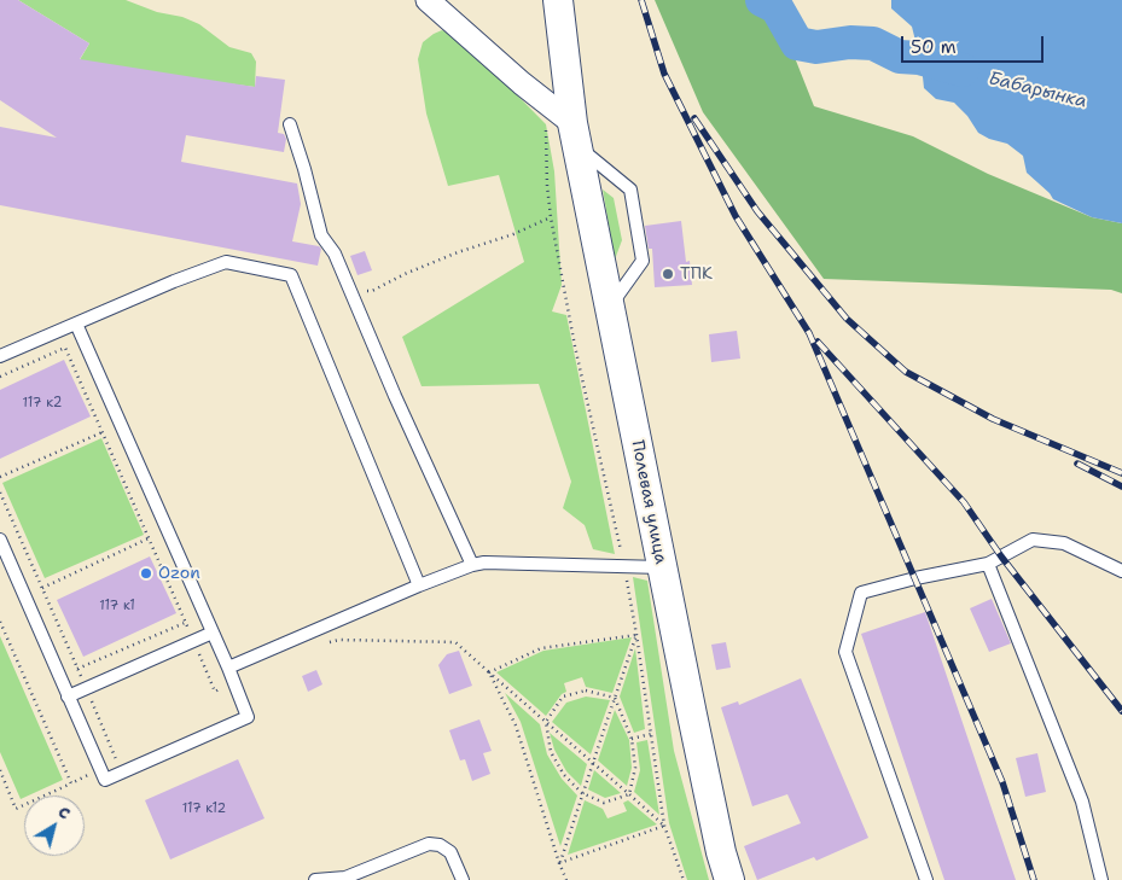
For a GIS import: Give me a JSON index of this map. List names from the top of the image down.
{
  "streets": {
    "street": ["Полевая улица"]
  },
  "water": ["Бабарынка"],
  "places": ["ТПК", "Ozon"],
  "house_numbers": ["117 к2", "117 к1", "117 к12"],
  "scale_bar": "50 m",
  "north": "top right"
}
